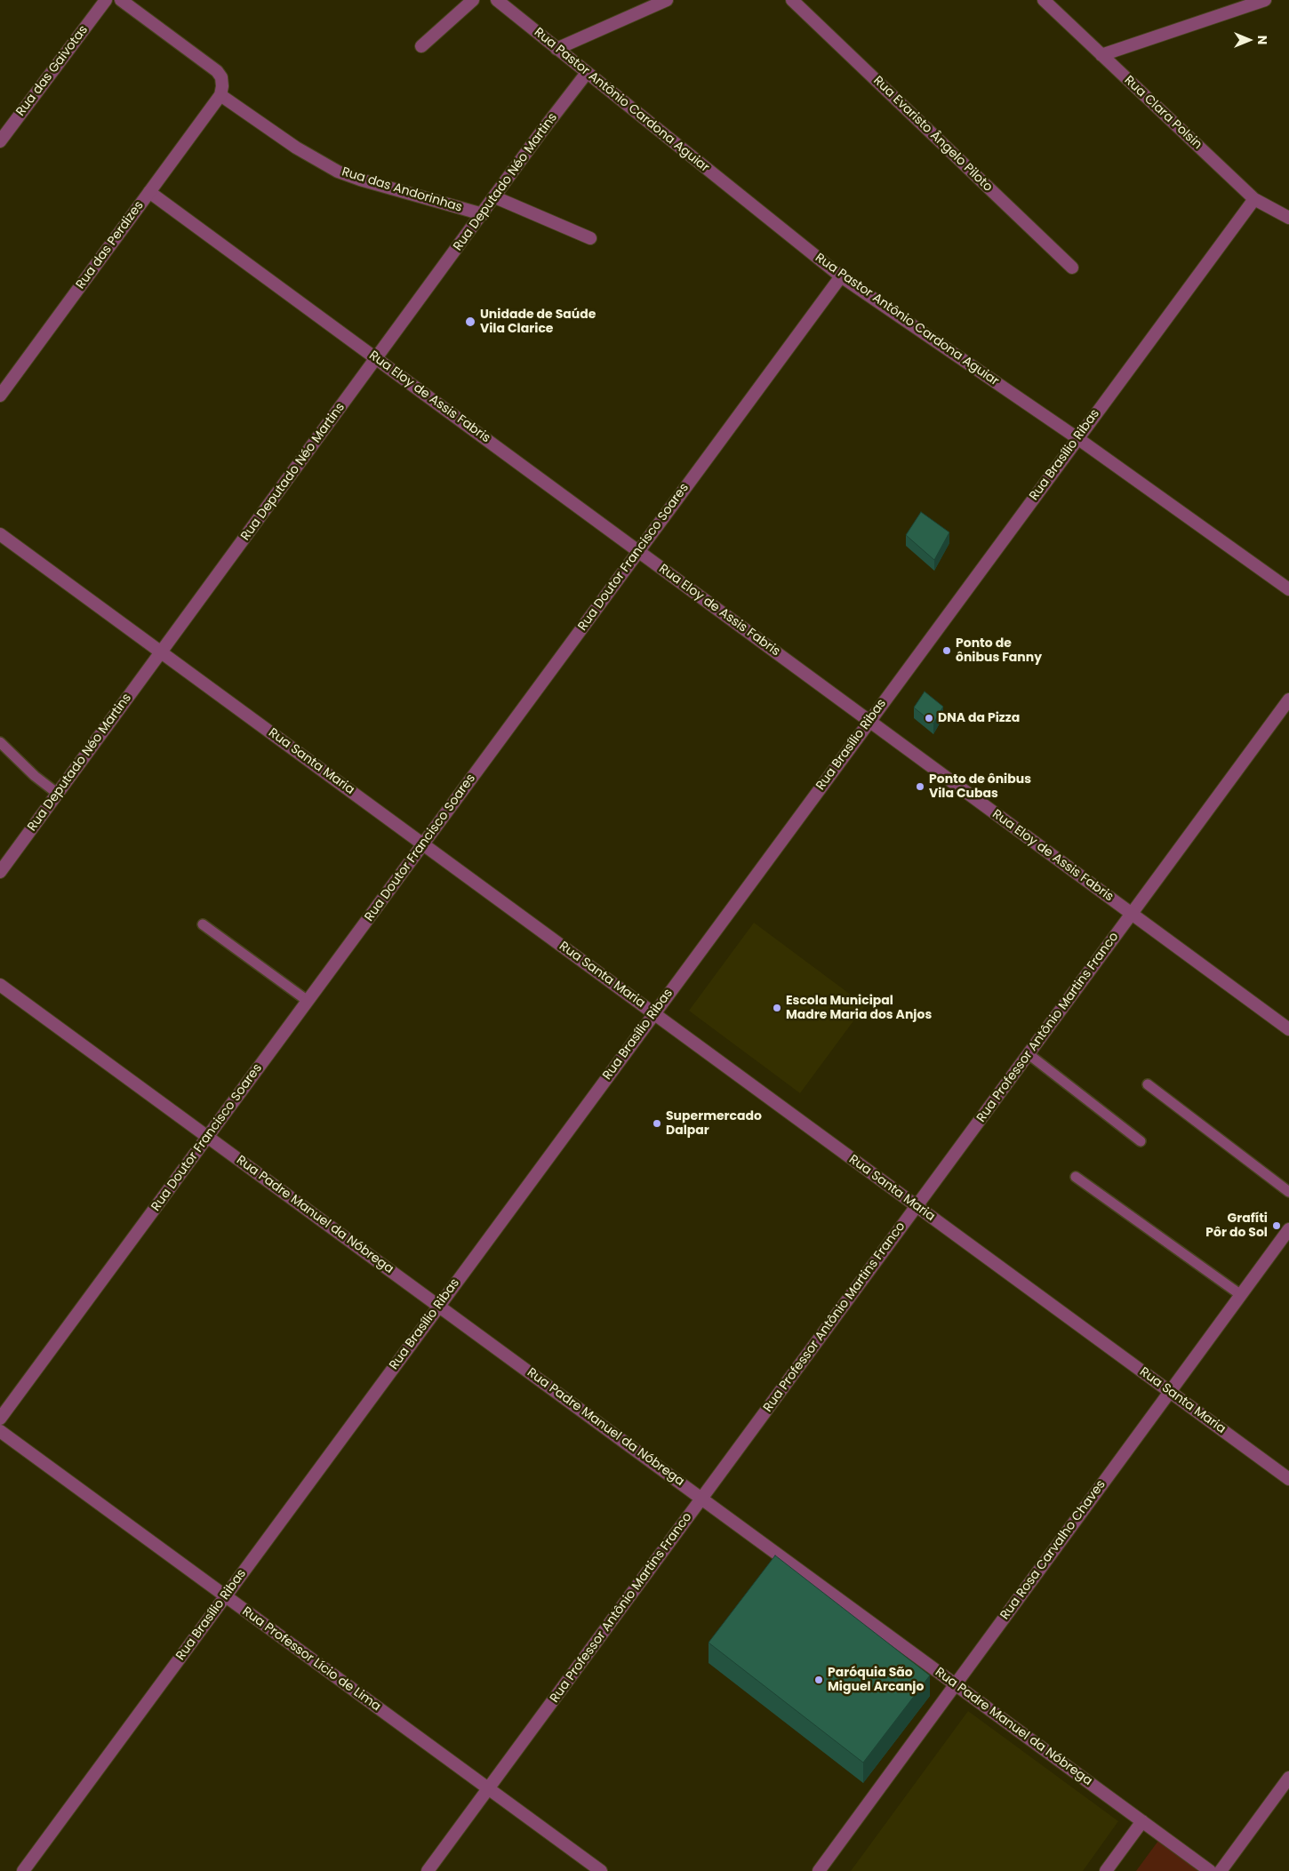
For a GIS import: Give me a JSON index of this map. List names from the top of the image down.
{
  "streets": {
    "street": [
      "Rua das Gaivotas",
      "Rua Pastor Antônio Cardona Aguiar",
      "Rua Clara Polsin",
      "Rua Evaristo Ângelo Piloto",
      "Rua Deputado Néo Martins",
      "Rua das Andorinhas",
      "Rua das Perdizes",
      "Rua Eloy de Assis Fabris",
      "Rua Brasílio Ribas",
      "Rua Doutor Francisco Soares",
      "Rua Santa Maria",
      "Rua Professor Antônio Martins Franco",
      "Rua Padre Manuel da Nóbrega",
      "Rua Rosa Carvalho Chaves",
      "Rua Professor Lício de Lima"
    ]
  },
  "crossings": [
    ["Rua Pastor Antônio Cardona Aguiar", "Rua Deputado Néo Martins"],
    ["Rua Pastor Antônio Cardona Aguiar", "Rua Brasílio Ribas"],
    ["Rua Pastor Antônio Cardona Aguiar", "Rua Doutor Francisco Soares"],
    ["Rua Clara Polsin", "Rua Brasílio Ribas"],
    ["Rua Deputado Néo Martins", "Rua das Andorinhas"],
    ["Rua Deputado Néo Martins", "Rua Eloy de Assis Fabris"],
    ["Rua Deputado Néo Martins", "Rua Santa Maria"],
    ["Rua das Andorinhas", "Rua das Perdizes"],
    ["Rua das Perdizes", "Rua Eloy de Assis Fabris"],
    ["Rua Eloy de Assis Fabris", "Rua Brasílio Ribas"],
    ["Rua Eloy de Assis Fabris", "Rua Doutor Francisco Soares"],
    ["Rua Eloy de Assis Fabris", "Rua Professor Antônio Martins Franco"],
    ["Rua Brasílio Ribas", "Rua Santa Maria"],
    ["Rua Brasílio Ribas", "Rua Padre Manuel da Nóbrega"],
    ["Rua Brasílio Ribas", "Rua Professor Lício de Lima"],
    ["Rua Doutor Francisco Soares", "Rua Santa Maria"],
    ["Rua Doutor Francisco Soares", "Rua Padre Manuel da Nóbrega"],
    ["Rua Santa Maria", "Rua Professor Antônio Martins Franco"],
    ["Rua Santa Maria", "Rua Rosa Carvalho Chaves"],
    ["Rua Professor Antônio Martins Franco", "Rua Padre Manuel da Nóbrega"],
    ["Rua Professor Antônio Martins Franco", "Rua Professor Lício de Lima"],
    ["Rua Padre Manuel da Nóbrega", "Rua Rosa Carvalho Chaves"]
  ],
  "places": [
    "Unidade de Saúde Vila Clarice",
    "Ponto de ônibus Fanny",
    "DNA da Pizza",
    "Ponto de ônibus Vila Cubas",
    "Escola Municipal Madre Maria dos Anjos",
    "Supermercado Dalpar",
    "Grafíti Pôr do Sol",
    "Paróquia São Miguel Arcanjo"
  ],
  "north": "right"
}
